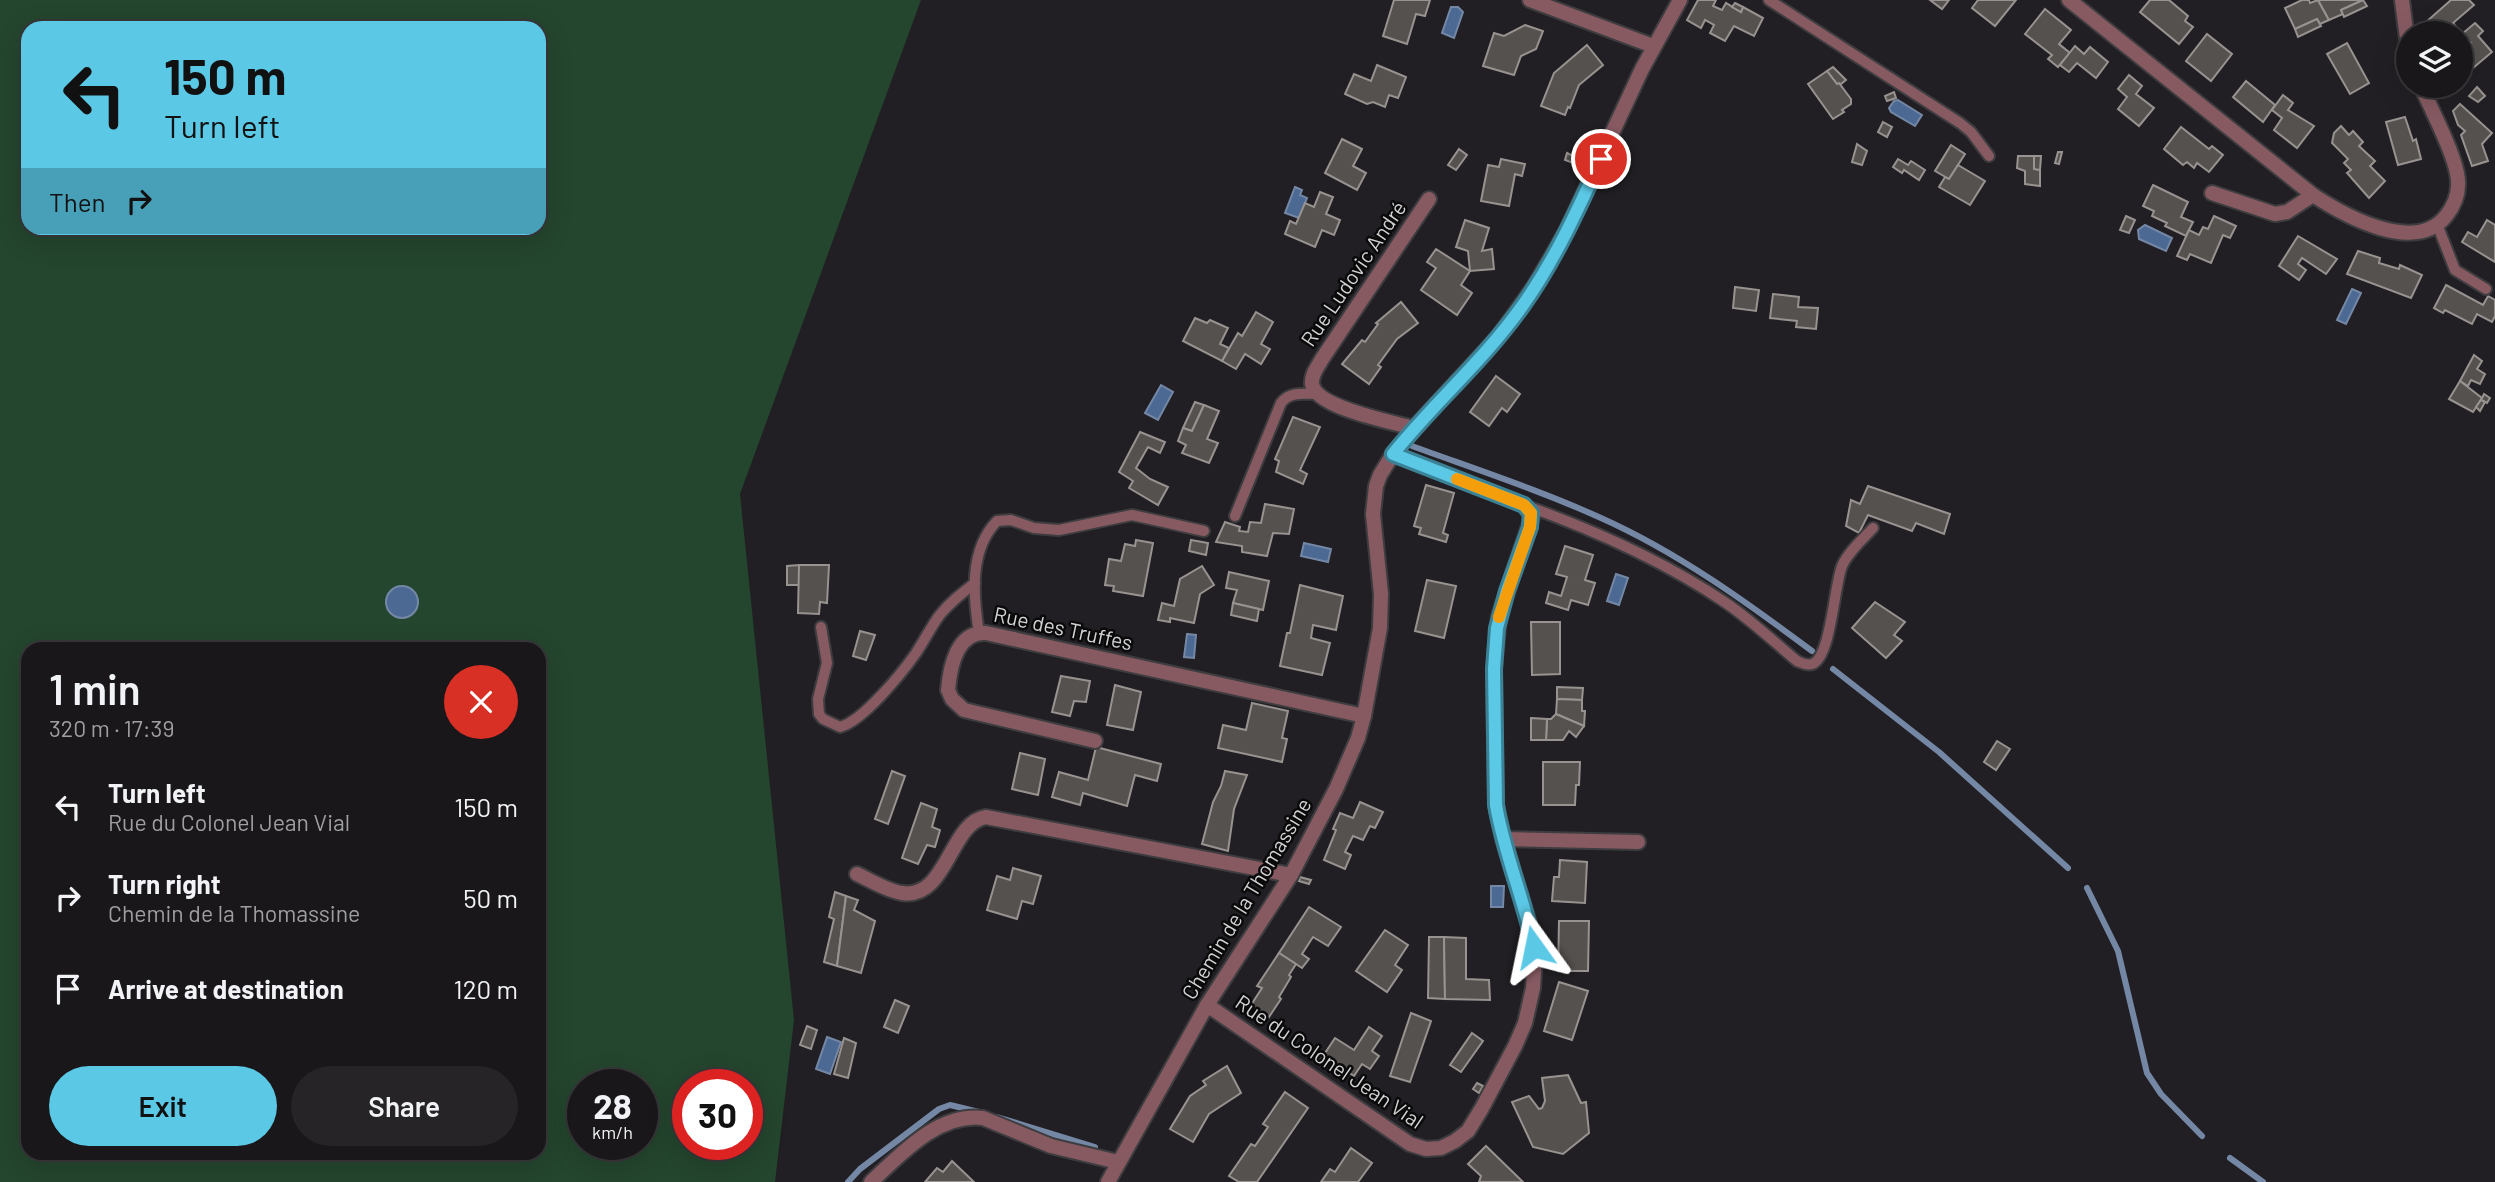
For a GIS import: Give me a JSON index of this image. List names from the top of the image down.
{
  "streets": {
    "street": [
      "Rue Ludovic André",
      "Rue des Truffes",
      "Chemin de la Thomassine",
      "Rue du Colonel Jean Vial"
    ]
  },
  "crossings": [
    ["Rue des Truffes", "Chemin de la Thomassine"],
    ["Chemin de la Thomassine", "Rue du Colonel Jean Vial"]
  ],
  "page": {
    "turn": ["150 m", "Turn left"],
    "then": "Then",
    "heading": ["1 min", "320 m · 17:39"],
    "list": [
      {
        "name": "Turn left",
        "note": "Rue du Colonel Jean Vial",
        "value": "150 m"
      },
      {
        "name": "Turn right",
        "note": "Chemin de la Thomassine",
        "value": "50 m"
      },
      {
        "name": "Arrive at destination",
        "value": "120 m"
      }
    ],
    "buttons": ["Exit", "Share"],
    "speed": "28 km/h",
    "limit": "30"
  }
}
